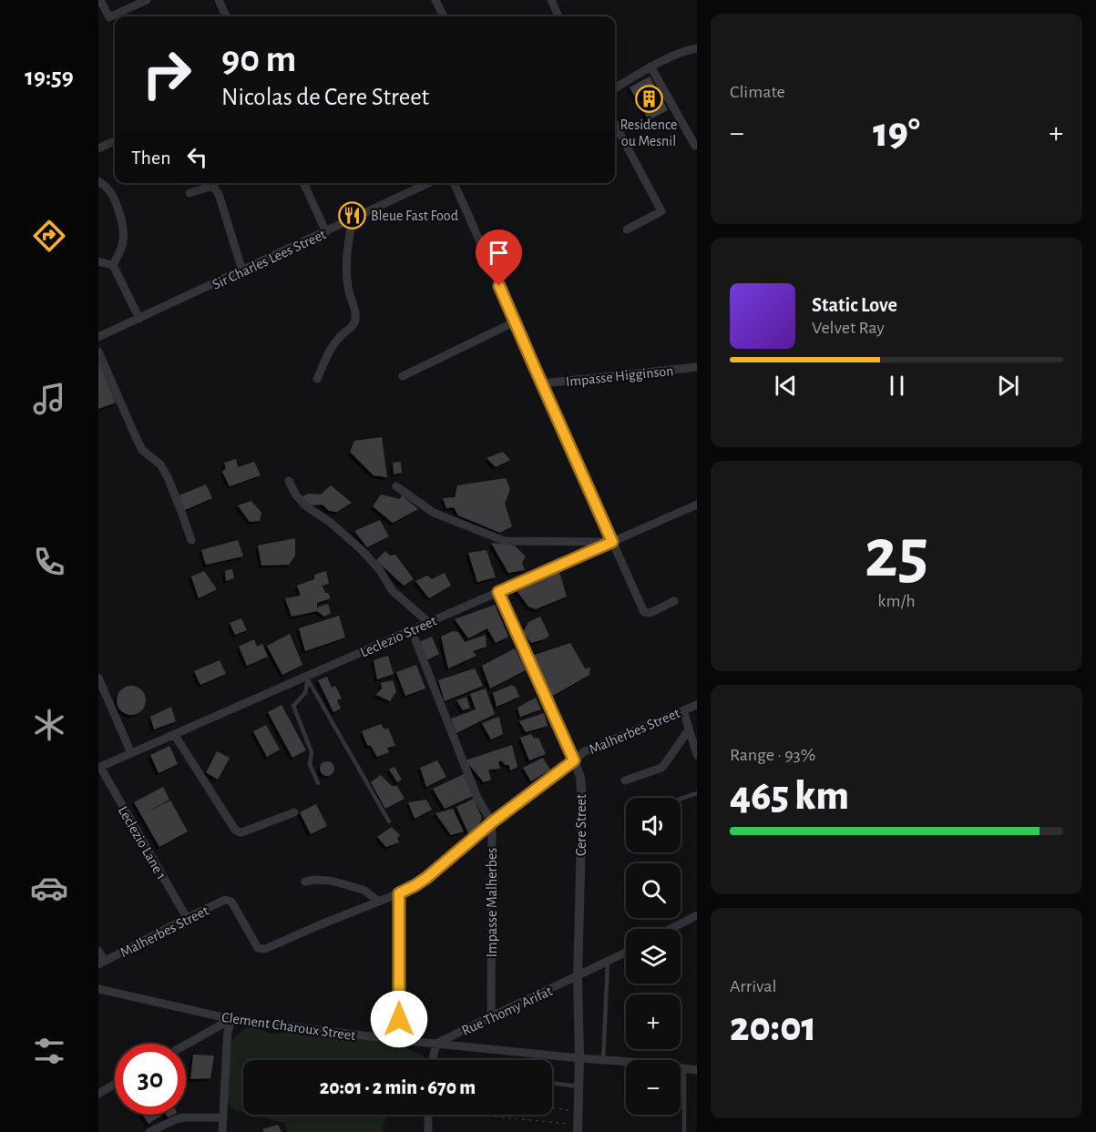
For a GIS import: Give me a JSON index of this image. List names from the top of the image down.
{
  "streets": {
    "street": [
      "Sir Charles Lees Street",
      "Impasse Higginson",
      "Leclezio Street",
      "Malherbes Street",
      "Cere Street",
      "Leclezio Lane 1",
      "Impasse Malherbes",
      "Rue Thomy Arifat",
      "Clement Charoux Street"
    ]
  },
  "crossings": [
    ["Leclezio Street", "Cere Street"],
    ["Leclezio Street", "Leclezio Lane 1"],
    ["Malherbes Street", "Cere Street"],
    ["Malherbes Street", "Leclezio Lane 1"],
    ["Malherbes Street", "Impasse Malherbes"],
    ["Cere Street", "Rue Thomy Arifat"],
    ["Cere Street", "Clement Charoux Street"],
    ["Impasse Malherbes", "Rue Thomy Arifat"],
    ["Rue Thomy Arifat", "Clement Charoux Street"]
  ],
  "places": {
    "building": ["Residence ou Mesnil"],
    "restaurant": ["Bleue Fast Food"]
  },
  "page": {
    "tabs": "19:59",
    "tile": [
      "Climate",
      ["25", "km/h"],
      ["Range · 93%", "465 km"],
      ["Arrival", "20:01"]
    ],
    "turn": ["90 m", "Nicolas de Cere Street"],
    "heat": ["−", "19°", "+"],
    "then": "Then",
    "song": ["Static Love", "Velvet Ray"],
    "map_buttons": ["+", "−"],
    "limit": "30",
    "trip": "20:01 · 2 min · 670 m"
  }
}
